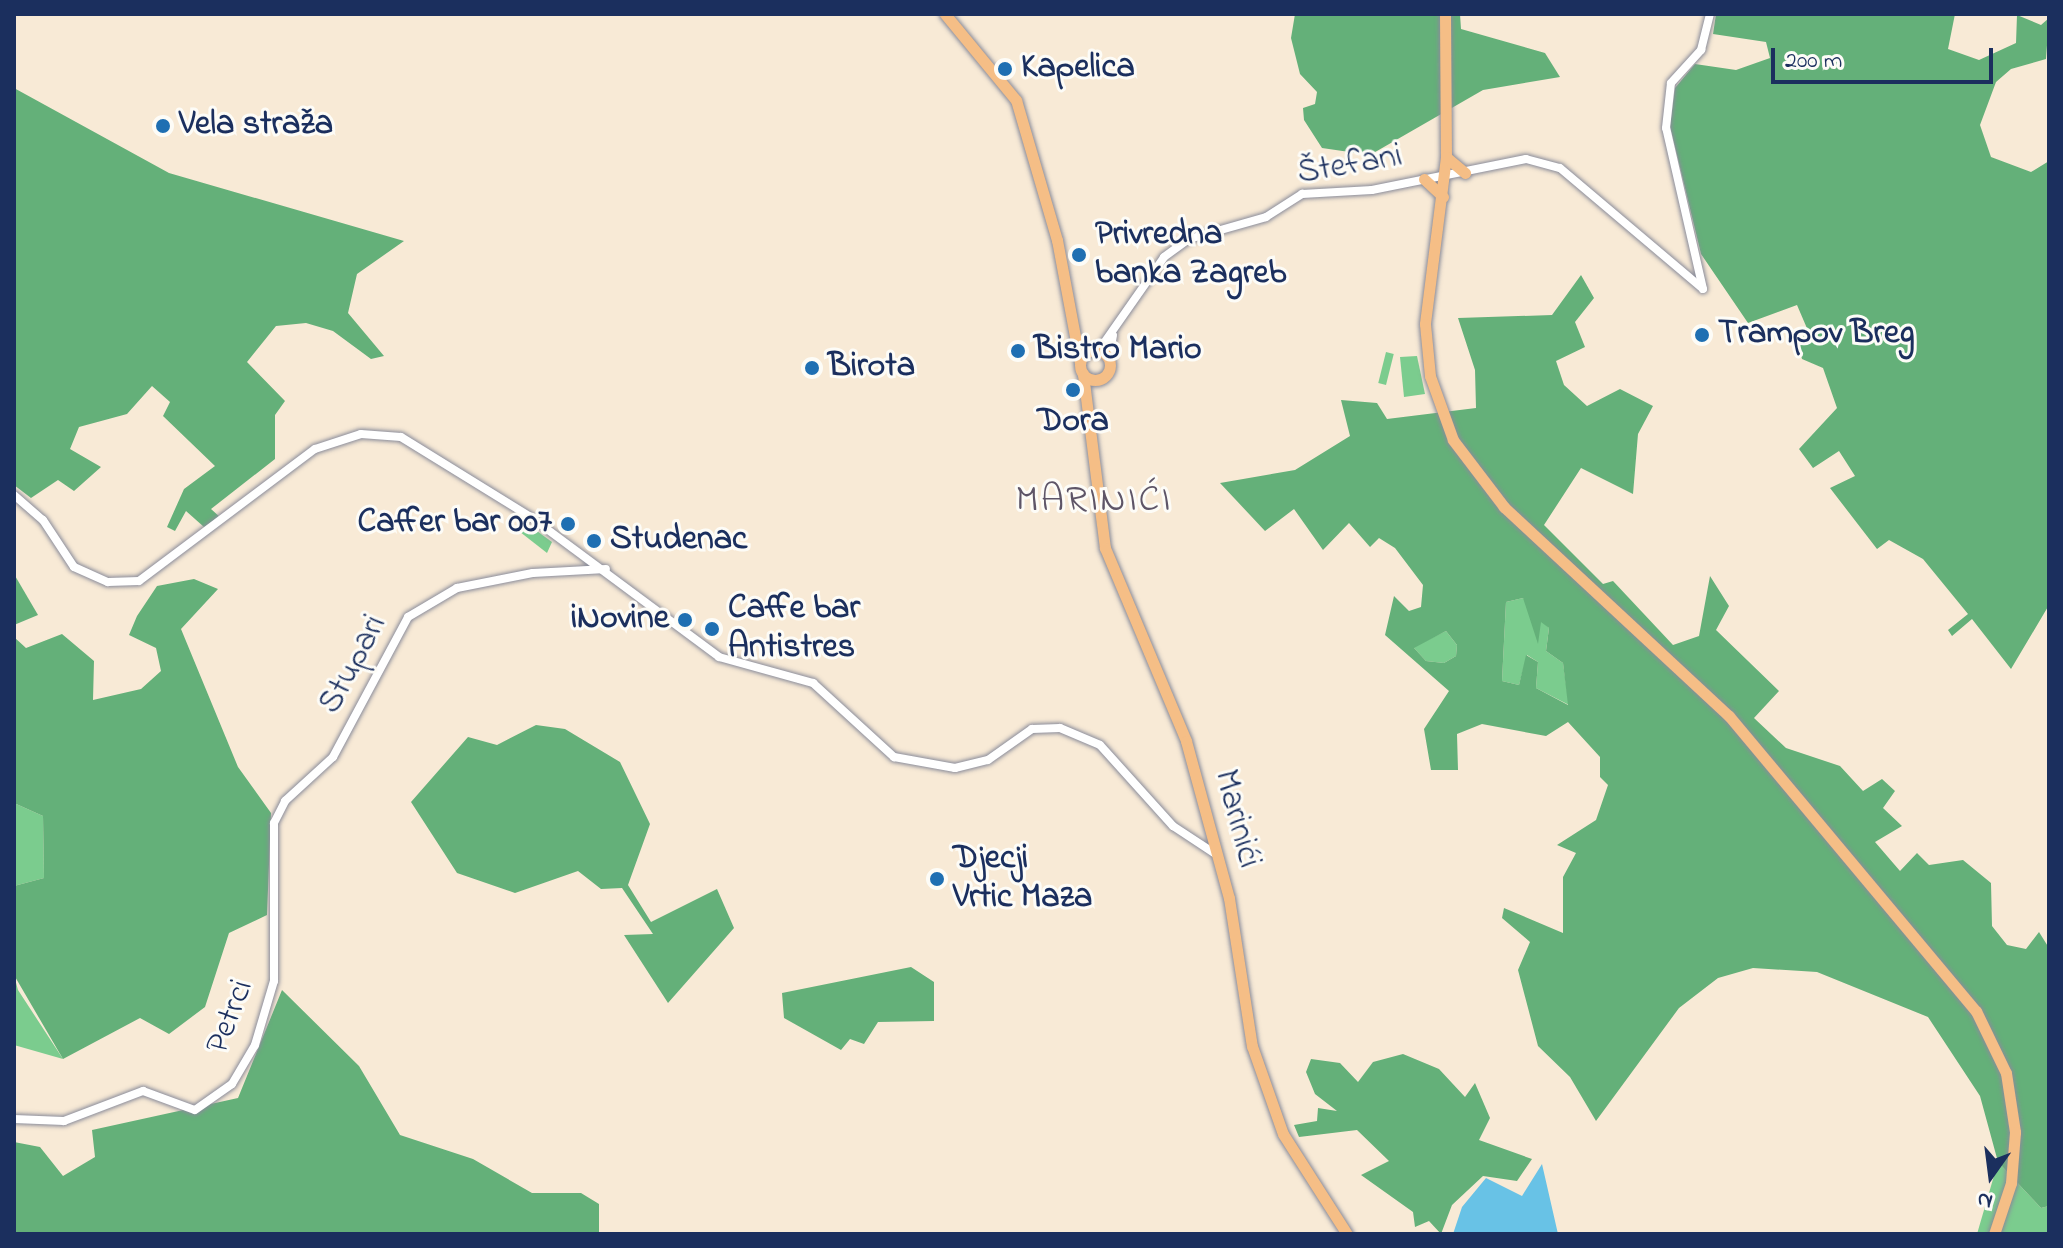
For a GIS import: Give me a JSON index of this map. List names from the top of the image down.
{
  "streets": {
    "main road": ["Marinići"],
    "street": ["Štefani", "Stupari", "Petrci"]
  },
  "crossings": [
    ["Štefani", "Marinići"],
    ["Stupari", "Petrci"]
  ],
  "districts": ["MARINIĆI"],
  "places": [
    "Kapelica",
    "Vela straža",
    "Privredna banka Zagreb",
    "Trampov Breg",
    "Bistro Mario",
    "Birota",
    "Dora",
    "Caffer bar 007",
    "Studenac",
    "iNovine",
    "Caffe bar Antistres",
    "Djecji Vrtic Maza"
  ],
  "scale_bar": "200 m",
  "north": "bottom"
}
